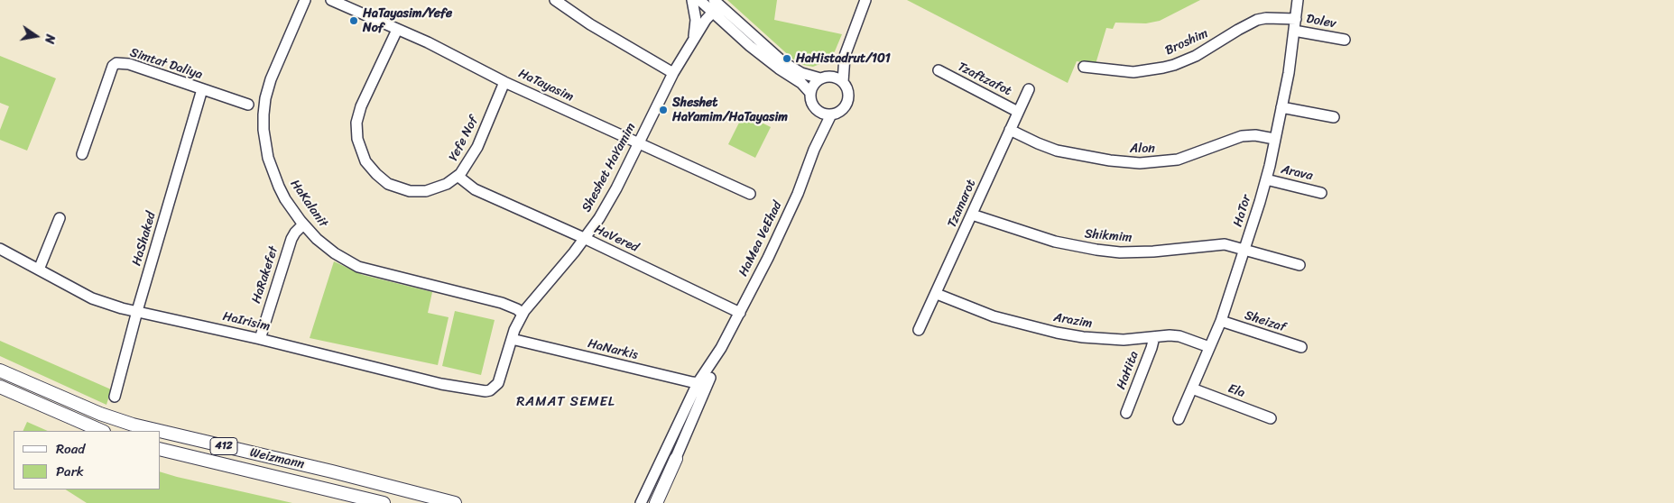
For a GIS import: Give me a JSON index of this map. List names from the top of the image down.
{
  "streets": {
    "main road": ["412", "Weizmann"],
    "street": [
      "Dolev",
      "Broshim",
      "Simtat Daliya",
      "Tzaftzafot",
      "HaTayasim",
      "Yefe Nof",
      "Alon",
      "Sheshet HaYamim",
      "Arava",
      "HaKalanit",
      "Tzamarot",
      "HaTor",
      "Shikmim",
      "HaShaked",
      "HaVered",
      "HaMea VeEhad",
      "HaRakefet",
      "Arazim",
      "HaIrisim",
      "Sheizaf",
      "HaNarkis",
      "HaHita",
      "Ela"
    ]
  },
  "crossings": [
    ["Dolev", "HaTor"],
    ["Broshim", "HaTor"],
    ["Simtat Daliya", "HaShaked"],
    ["Tzaftzafot", "Tzamarot"],
    ["HaTayasim", "Yefe Nof"],
    ["HaTayasim", "Sheshet HaYamim"],
    ["HaTayasim", "HaVered"],
    ["Yefe Nof", "HaVered"],
    ["Alon", "Tzamarot"],
    ["Alon", "HaTor"],
    ["Sheshet HaYamim", "HaKalanit"],
    ["Sheshet HaYamim", "HaVered"],
    ["Sheshet HaYamim", "HaIrisim"],
    ["Sheshet HaYamim", "HaNarkis"],
    ["Arava", "HaTor"],
    ["HaKalanit", "HaRakefet"],
    ["Tzamarot", "Shikmim"],
    ["Tzamarot", "Arazim"],
    ["HaTor", "Shikmim"],
    ["HaTor", "Arazim"],
    ["HaTor", "Sheizaf"],
    ["HaTor", "Ela"],
    ["HaShaked", "HaIrisim"],
    ["HaVered", "HaMea VeEhad"],
    ["HaMea VeEhad", "HaNarkis"],
    ["HaRakefet", "HaIrisim"],
    ["Arazim", "HaHita"]
  ],
  "districts": ["RAMAT SEMEL"],
  "places": ["HaTayasim/Yefe Nof", "HaHistadrut/101", "Sheshet HaYamim/HaTayasim"],
  "legend": ["Road", "Park"],
  "north": "right"
}
